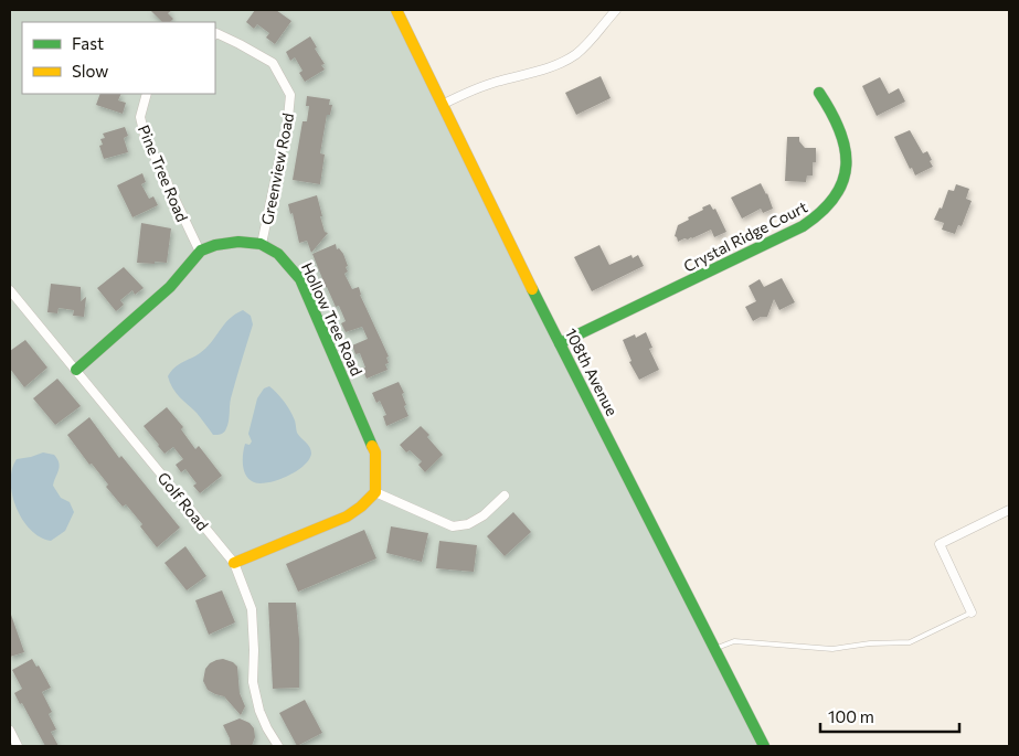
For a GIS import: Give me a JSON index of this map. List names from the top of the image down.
{
  "streets": {
    "street": [
      "Greenview Road",
      "Pine Tree Road",
      "Crystal Ridge Court",
      "Hollow Tree Road",
      "108th Avenue",
      "Golf Road"
    ]
  },
  "crossings": [
    ["Greenview Road", "Hollow Tree Road"],
    ["Pine Tree Road", "Hollow Tree Road"],
    ["Crystal Ridge Court", "108th Avenue"]
  ],
  "legend": ["Fast", "Slow"],
  "scale_bar": "100 m"
}
